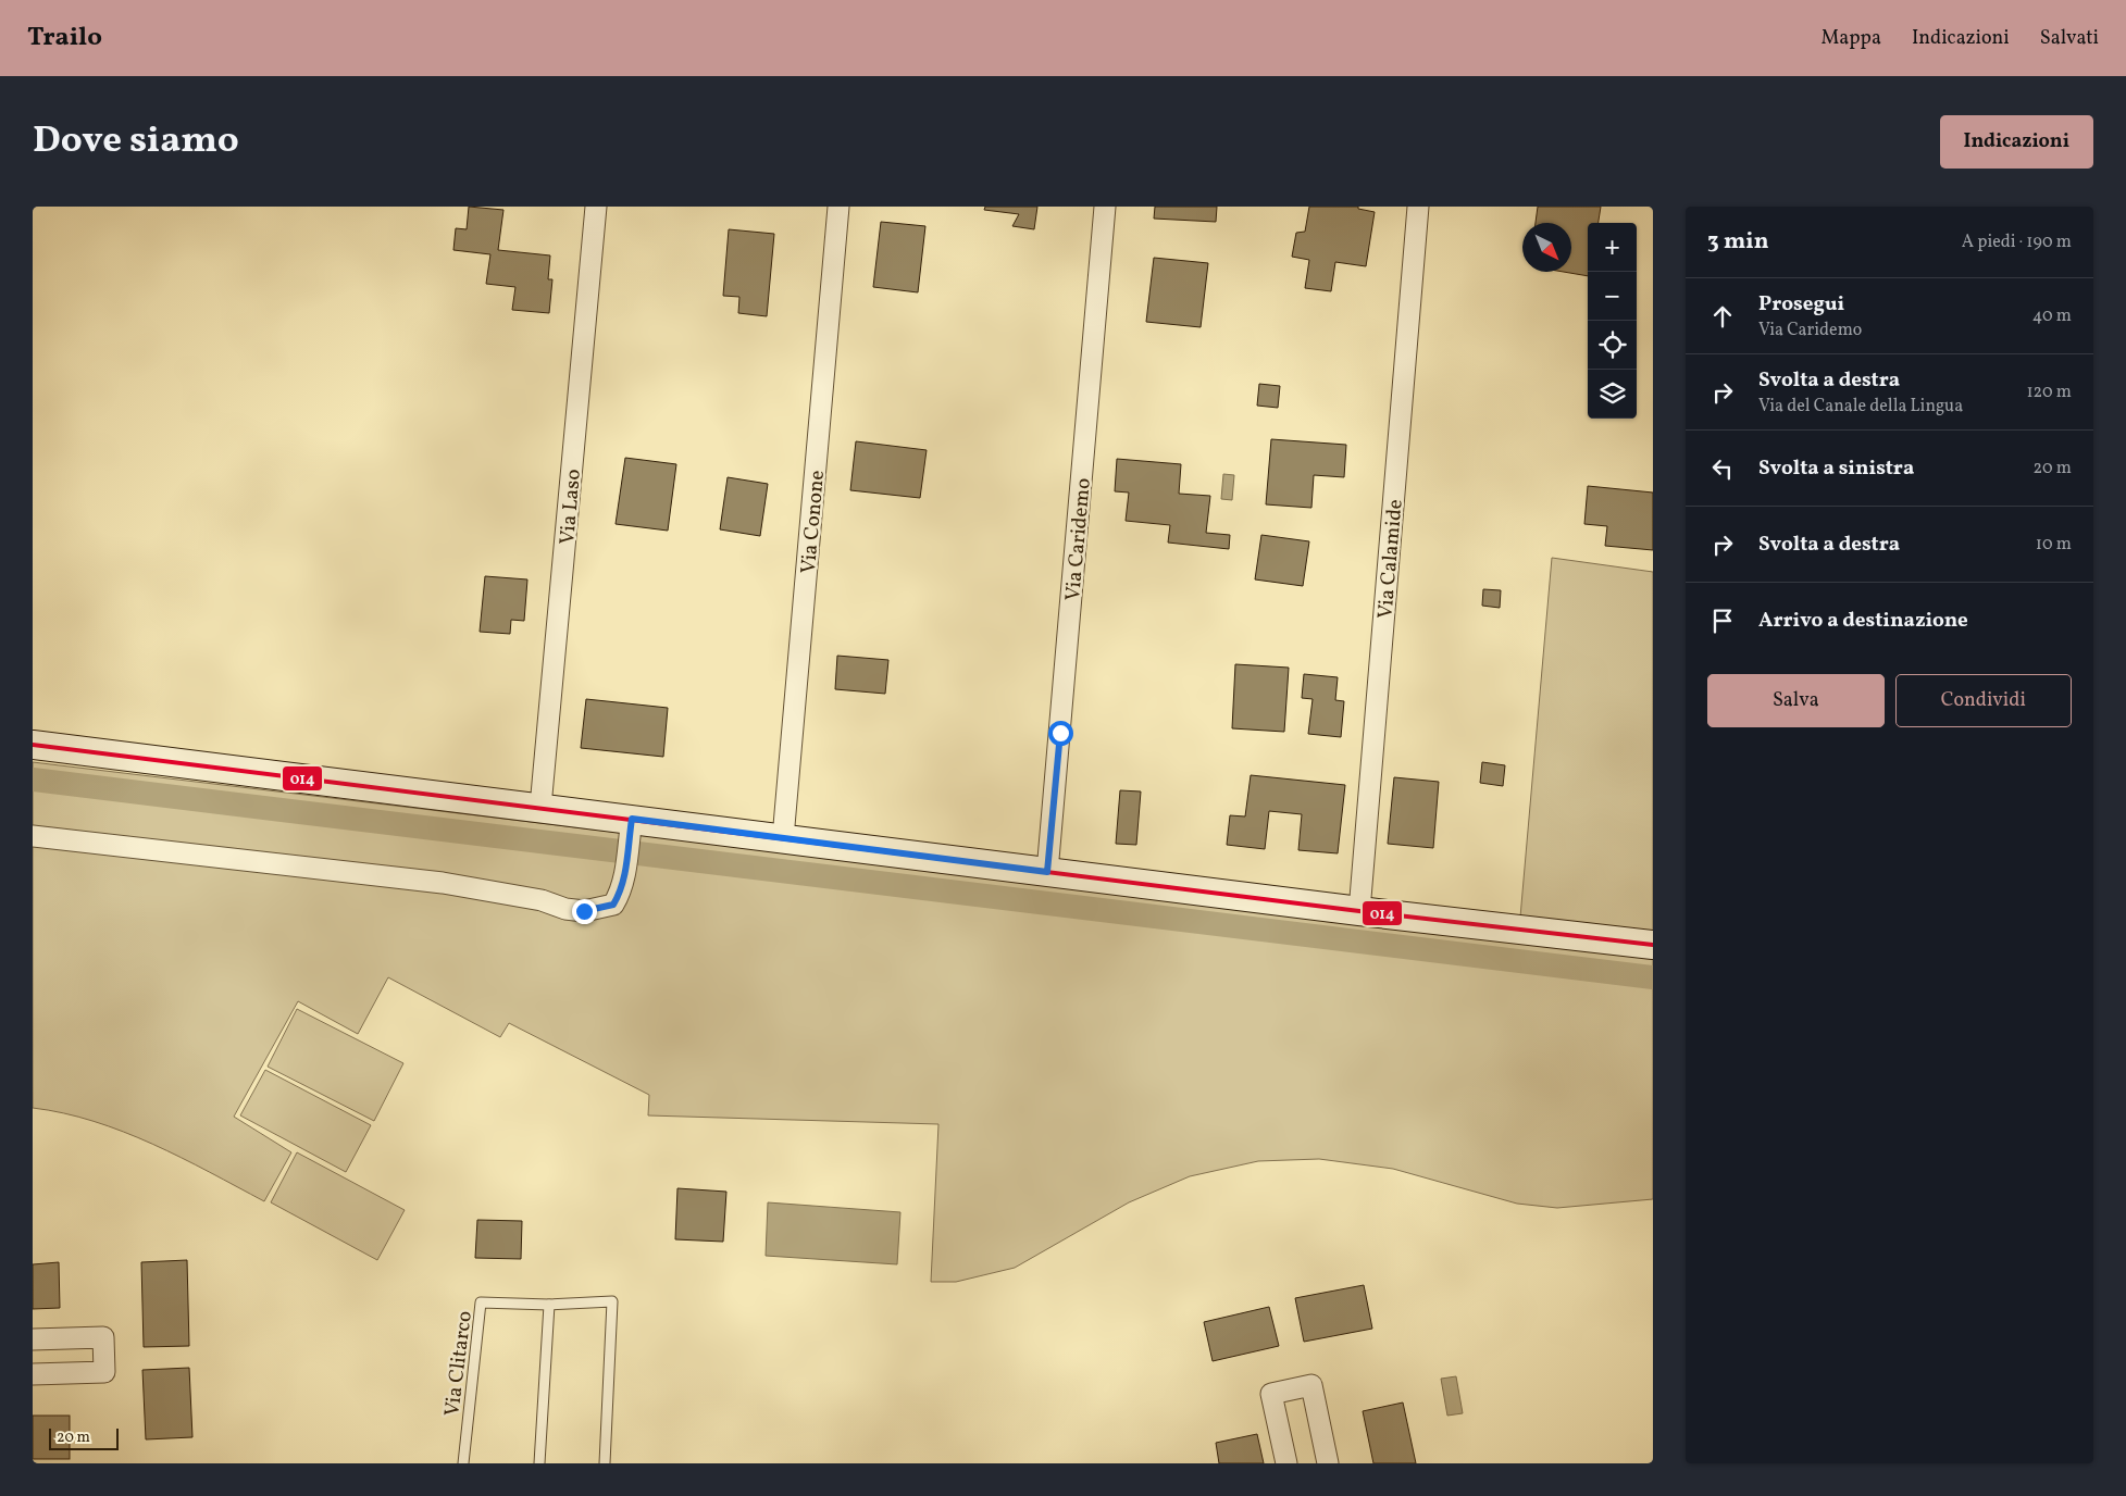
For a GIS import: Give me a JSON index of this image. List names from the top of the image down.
{
  "streets": {
    "street": [
      "Via Laso",
      "Via Conone",
      "Via Caridemo",
      "Via Calamide"
    ],
    "lane": ["Via Clitarco"]
  },
  "lines": ["transit line 014"],
  "scale_bar": "20 m",
  "north": "bottom right",
  "page": {
    "header": "Trailo",
    "nav": ["Mappa", "Indicazioni", "Salvati"],
    "title": "Dove siamo",
    "buttons": [
      "Indicazioni",
      ["Salva", "Condividi"]
    ],
    "heading": ["3 min", "A piedi · 190 m"],
    "map_buttons": ["+", "−"],
    "list": [
      ["Prosegui", "Via Caridemo", "40 m"],
      ["Svolta a destra", "Via del Canale della Lingua", "120 m"],
      ["Svolta a sinistra", "20 m"],
      ["Svolta a destra", "10 m"],
      "Arrivo a destinazione"
    ],
    "scale": "20 m"
  }
}
